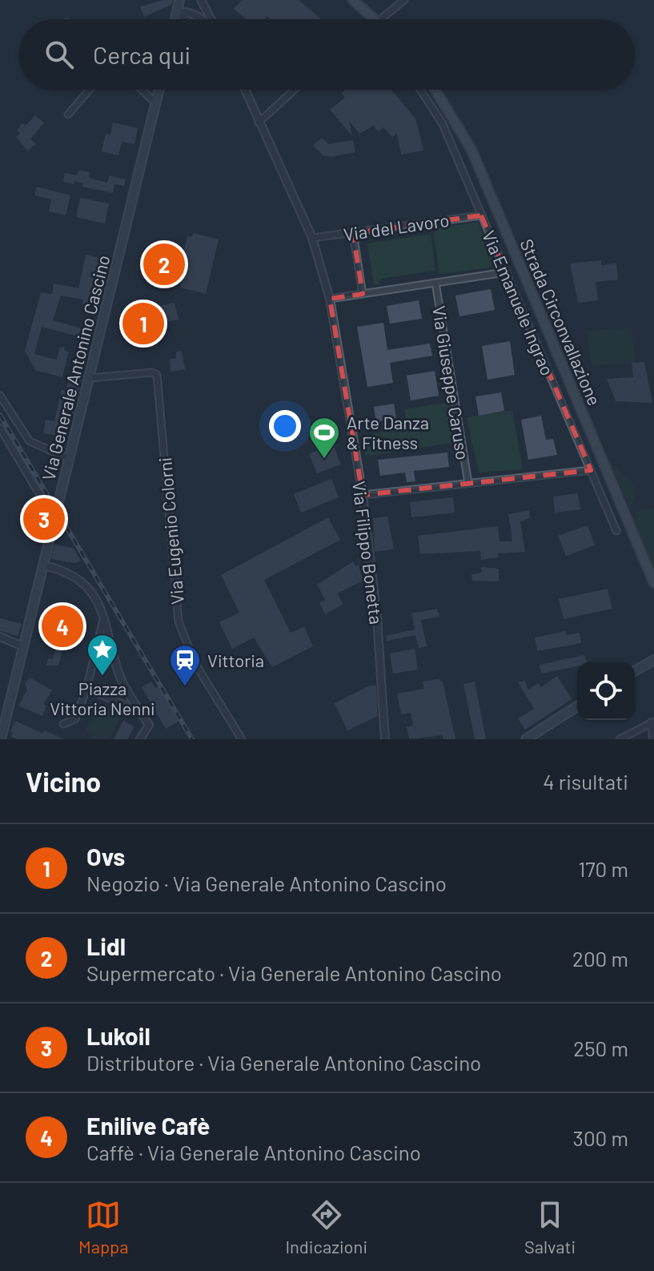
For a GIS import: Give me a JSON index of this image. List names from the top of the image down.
{
  "streets": {
    "main road": ["Strada Circonvallazione", "Via Generale Antonino Cascino"],
    "street": [
      "Via del Lavoro",
      "Via Emanuele Ingrao",
      "Via Giuseppe Caruso",
      "Via Eugenio Colorni",
      "Via Filippo Bonetta"
    ]
  },
  "crossings": [
    ["Via del Lavoro", "Via Emanuele Ingrao"],
    ["Via del Lavoro", "Via Filippo Bonetta"],
    ["Via Generale Antonino Cascino", "Via Eugenio Colorni"]
  ],
  "places": {
    "sports": ["Arte Danza & Fitness"],
    "place": ["Piazza Vittoria Nenni"],
    "station": ["Vittoria"]
  },
  "page": {
    "search": "Cerca qui",
    "pins": [
      "2",
      "1",
      "3",
      "4"
    ],
    "heading": ["Vicino", "4 risultati"],
    "list": [
      {
        "mark": "1",
        "name": "Ovs",
        "note": "Negozio · Via Generale Antonino Cascino",
        "value": "170 m"
      },
      {
        "mark": "2",
        "name": "Lidl",
        "note": "Supermercato · Via Generale Antonino Cascino",
        "value": "200 m"
      },
      {
        "mark": "3",
        "name": "Lukoil",
        "note": "Distributore · Via Generale Antonino Cascino",
        "value": "250 m"
      },
      {
        "mark": "4",
        "name": "Enilive Cafè",
        "note": "Caffè · Via Generale Antonino Cascino",
        "value": "300 m"
      }
    ],
    "nav": ["Mappa", "Indicazioni", "Salvati"]
  }
}
